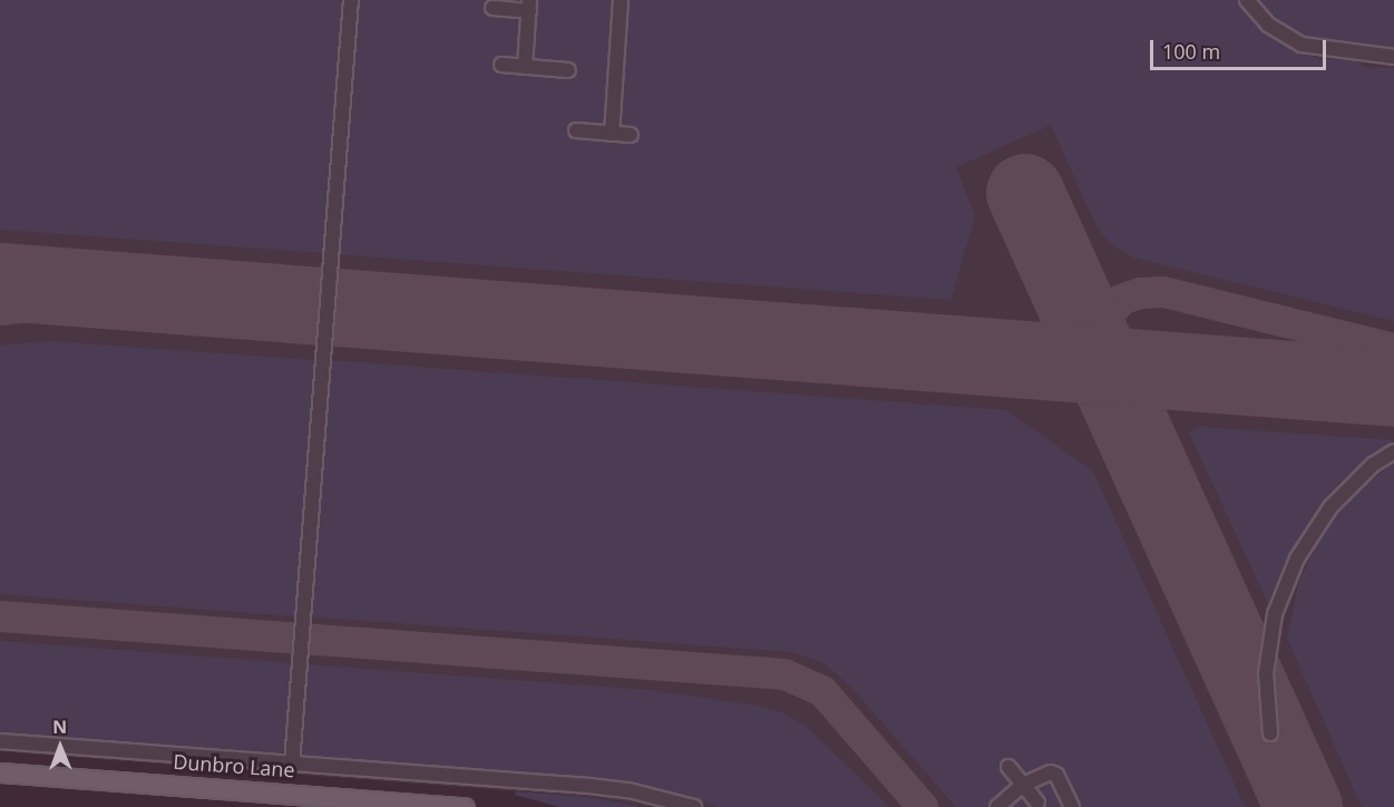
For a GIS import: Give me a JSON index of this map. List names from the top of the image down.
{
  "streets": {
    "main road": ["Dunbro Lane"]
  },
  "scale_bar": "100 m",
  "north": "top"
}
